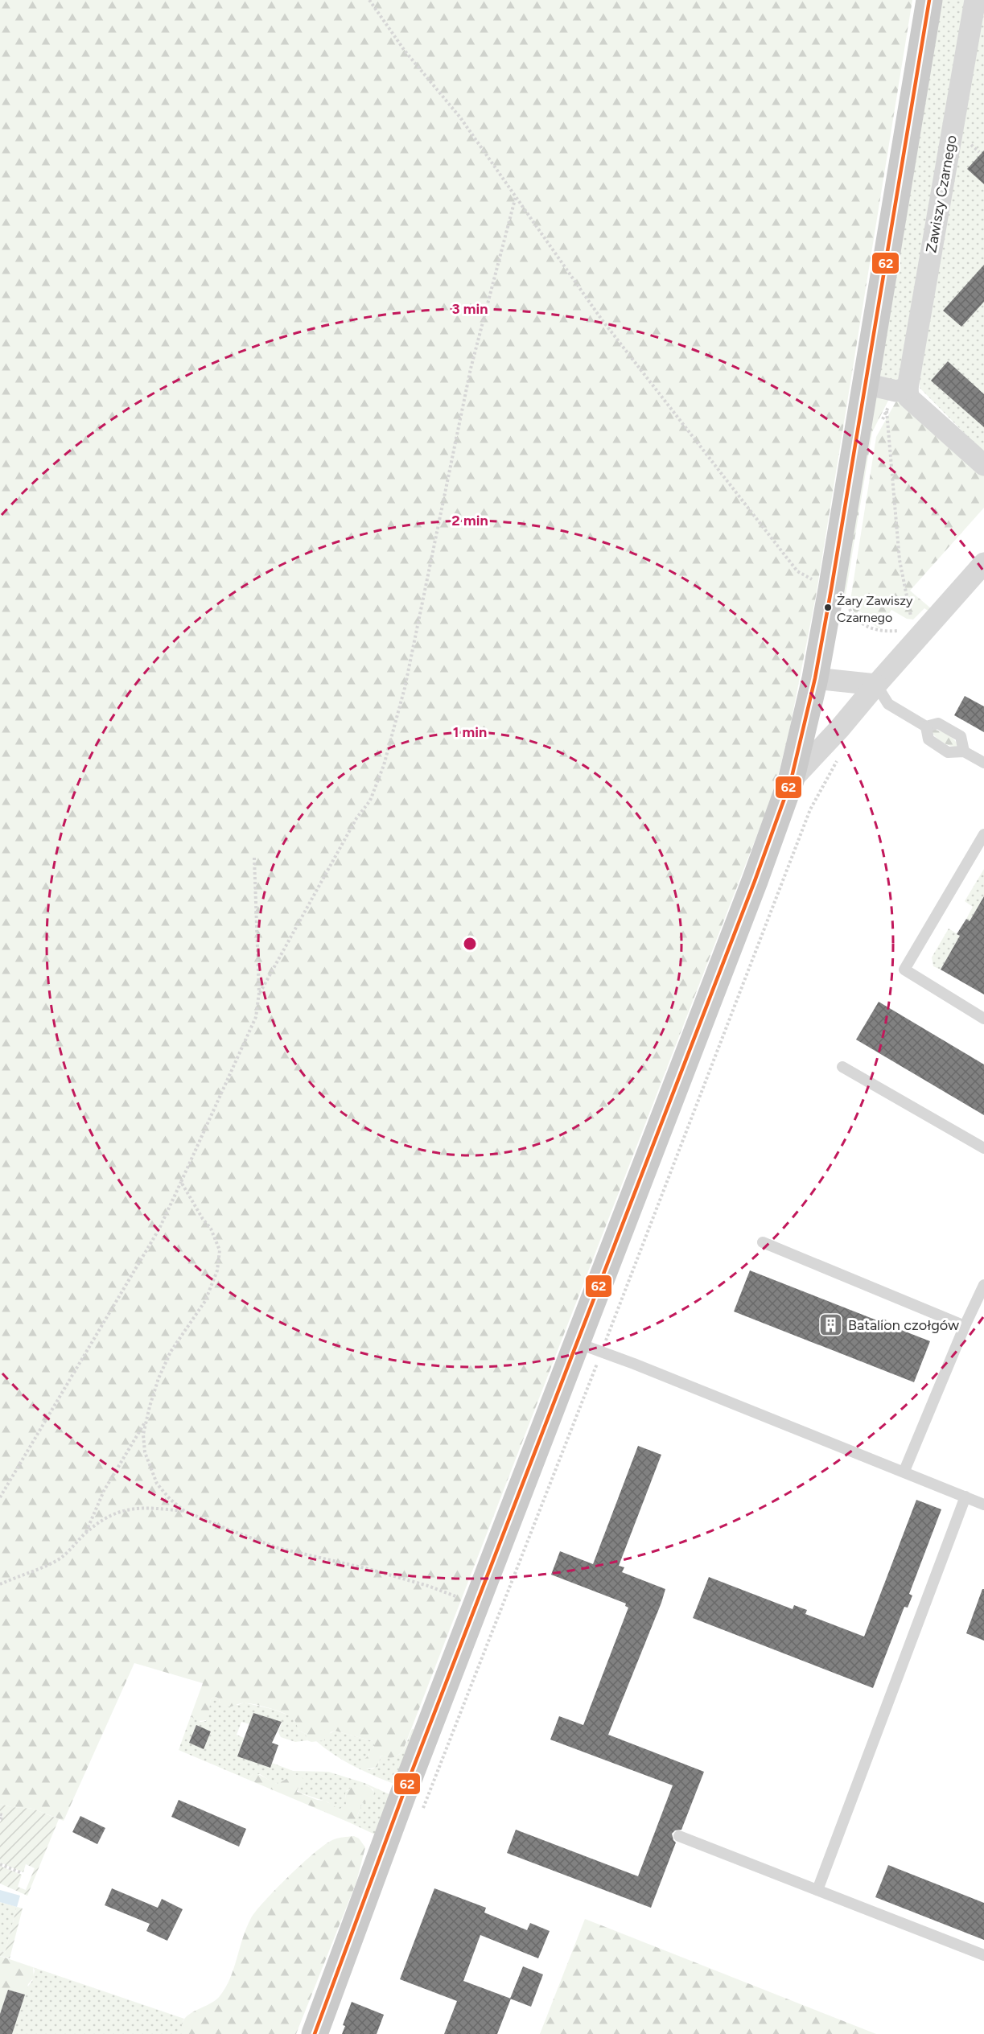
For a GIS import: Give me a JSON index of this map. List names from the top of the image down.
{
  "streets": {
    "street": ["Zawiszy Czarnego"]
  },
  "places": {
    "other": ["Żary Zawiszy Czarnego"],
    "building": ["Batalion czołgów"]
  },
  "lines": ["transit line 62"],
  "rings": ["3 min", "2 min", "1 min"]
}
